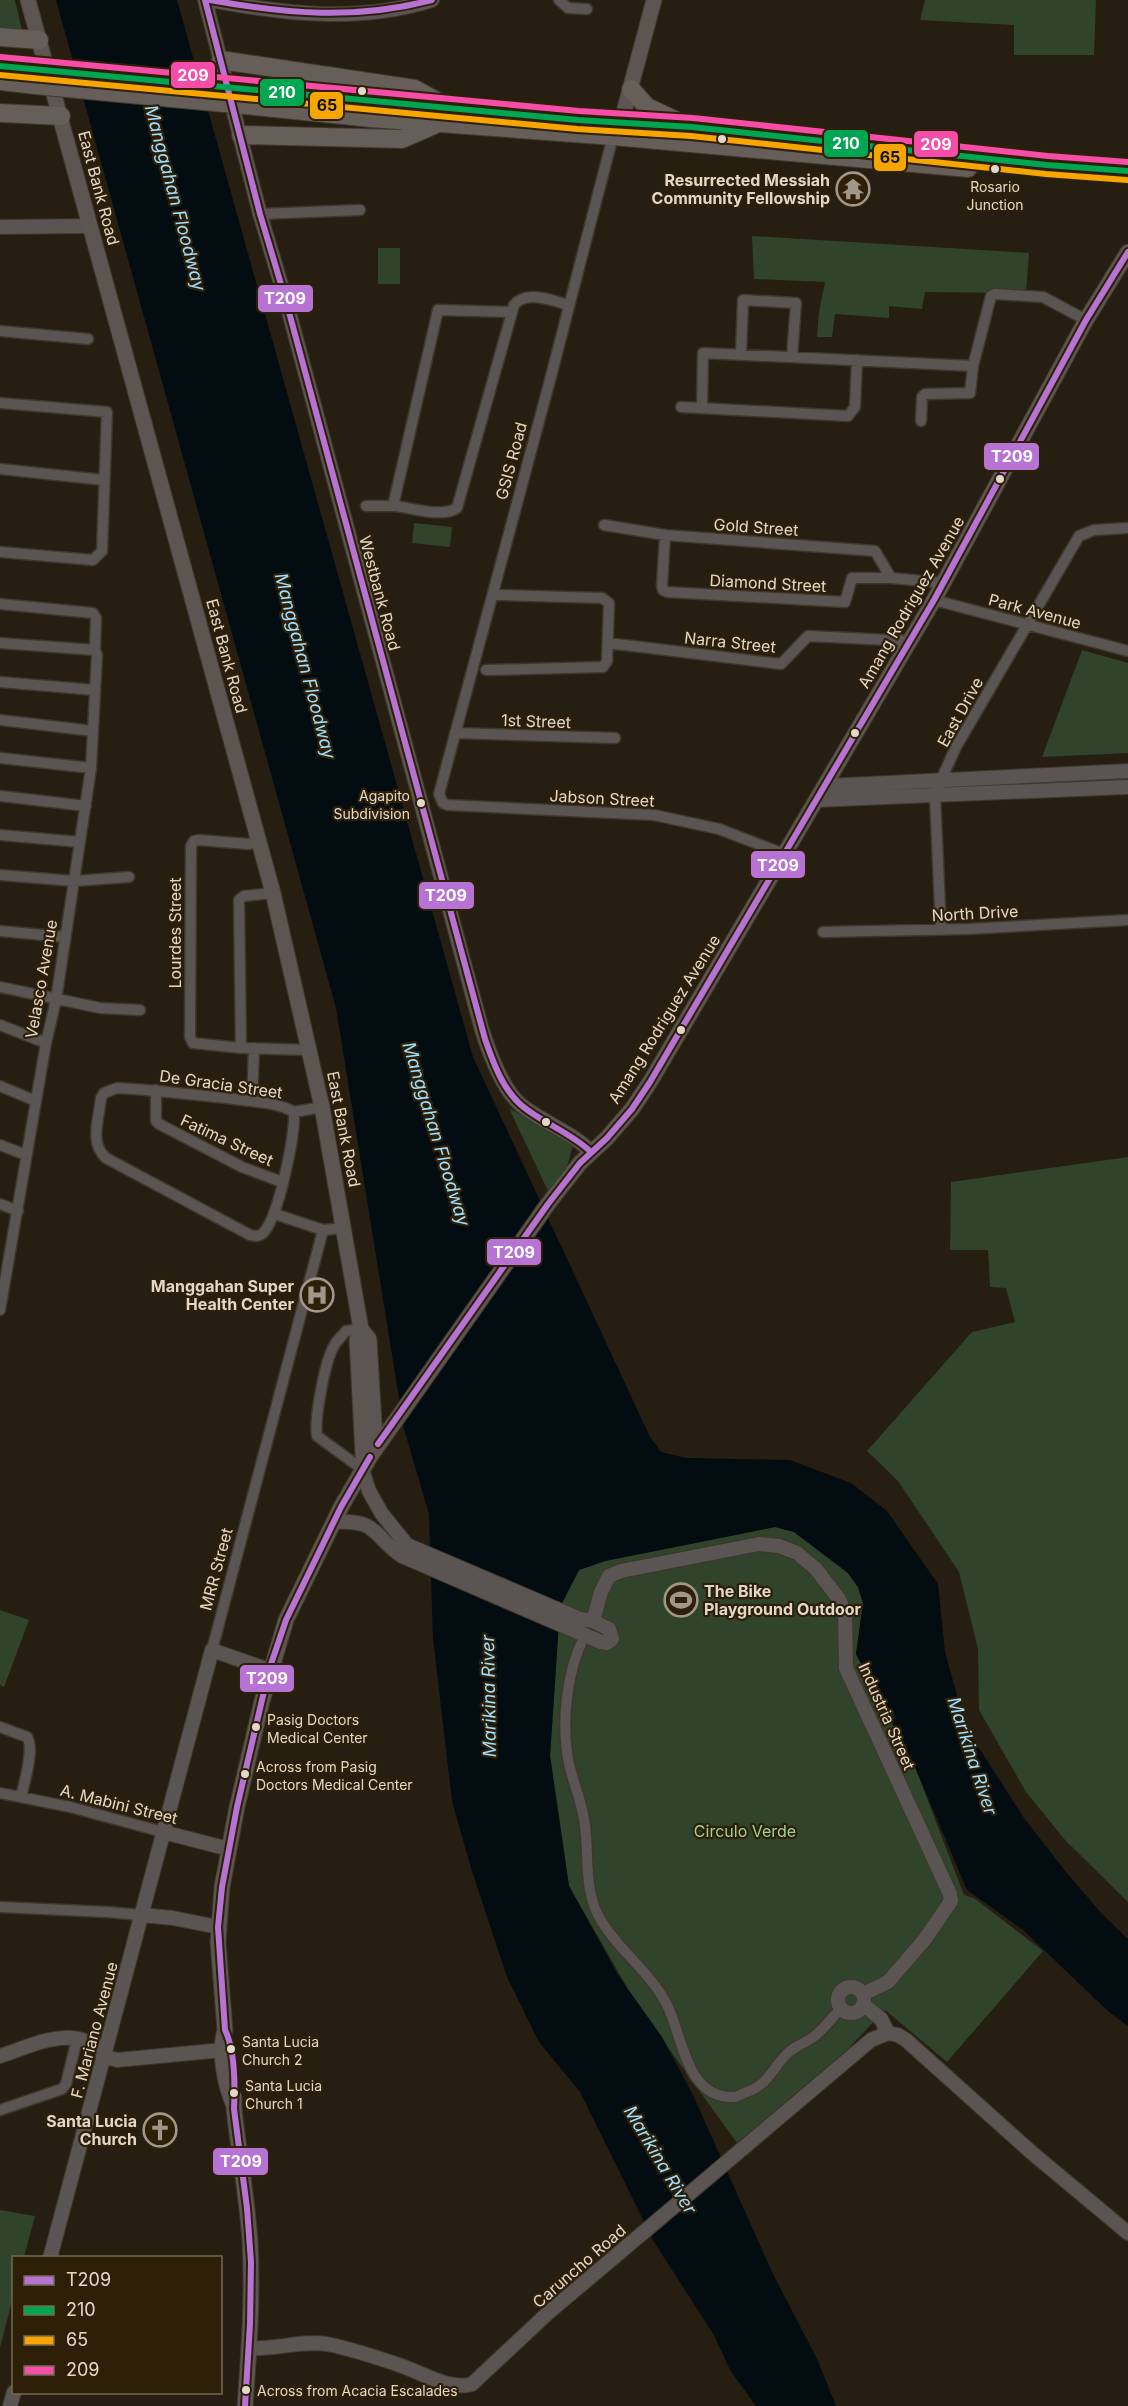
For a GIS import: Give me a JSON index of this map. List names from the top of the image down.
{
  "streets": {
    "main road": ["East Bank Road", "Amang Rodriguez Avenue"],
    "street": [
      "GSIS Road",
      "Gold Street",
      "Diamond Street",
      "Westbank Road",
      "Park Avenue",
      "Narra Street",
      "East Drive",
      "1st Street",
      "Jabson Street",
      "North Drive",
      "Lourdes Street",
      "Velasco Avenue",
      "De Gracia Street",
      "Fatima Street",
      "MRR Street",
      "Industria Street",
      "A. Mabini Street",
      "F. Mariano Avenue",
      "Caruncho Road"
    ]
  },
  "crossings": [
    ["East Bank Road", "Amang Rodriguez Avenue"],
    ["East Bank Road", "Lourdes Street"],
    ["GSIS Road", "1st Street"],
    ["GSIS Road", "Jabson Street"],
    ["Gold Street", "Diamond Street"],
    ["Diamond Street", "Amang Rodriguez Avenue"],
    ["Westbank Road", "Amang Rodriguez Avenue"],
    ["Amang Rodriguez Avenue", "Park Avenue"],
    ["Amang Rodriguez Avenue", "Narra Street"],
    ["Amang Rodriguez Avenue", "Jabson Street"],
    ["Amang Rodriguez Avenue", "A. Mabini Street"],
    ["Amang Rodriguez Avenue", "Caruncho Road"],
    ["Park Avenue", "East Drive"],
    ["East Drive", "North Drive"],
    ["De Gracia Street", "Fatima Street"],
    ["MRR Street", "A. Mabini Street"],
    ["MRR Street", "F. Mariano Avenue"]
  ],
  "water": ["Manggahan Floodway", "Marikina River"],
  "parks": ["Circulo Verde"],
  "places": {
    "other": [
      "Rosario Junction",
      "Agapito Subdivision",
      "Pasig Doctors Medical Center",
      "Across from Pasig Doctors Medical Center",
      "Santa Lucia Church 2",
      "Santa Lucia Church 1",
      "Across from Acacia Escalades"
    ],
    "temple": ["Resurrected Messiah Community Fellowship"],
    "hospital": ["Manggahan Super Health Center"],
    "sports": ["The Bike Playground Outdoor"],
    "church": ["Santa Lucia Church"]
  },
  "lines": [
    "transit line T209",
    "transit line 209",
    "transit line 210",
    "transit line 65"
  ],
  "legend": [
    "T209",
    "210",
    "65",
    "209"
  ]
}
